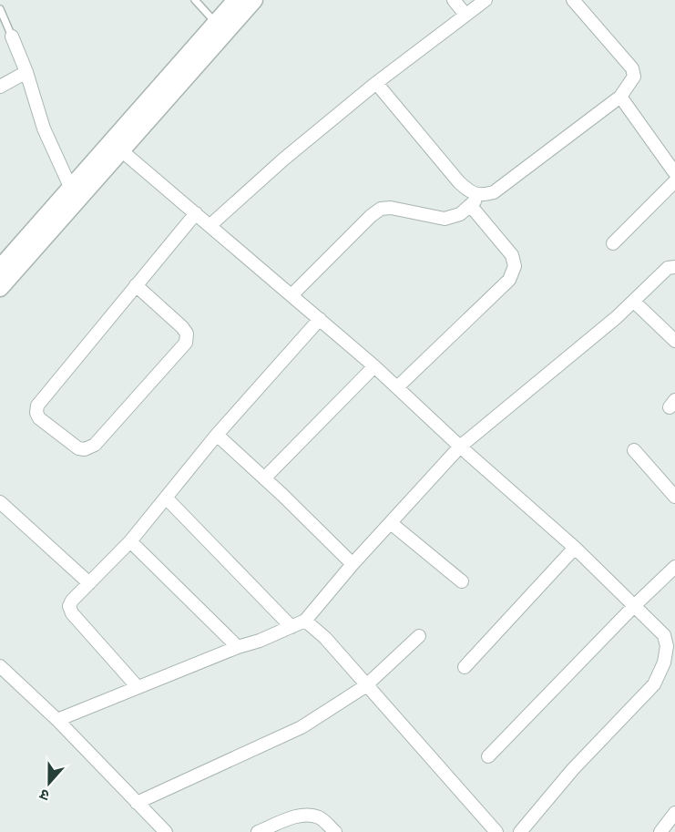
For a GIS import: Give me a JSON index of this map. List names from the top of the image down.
{
  "north": "bottom"
}
